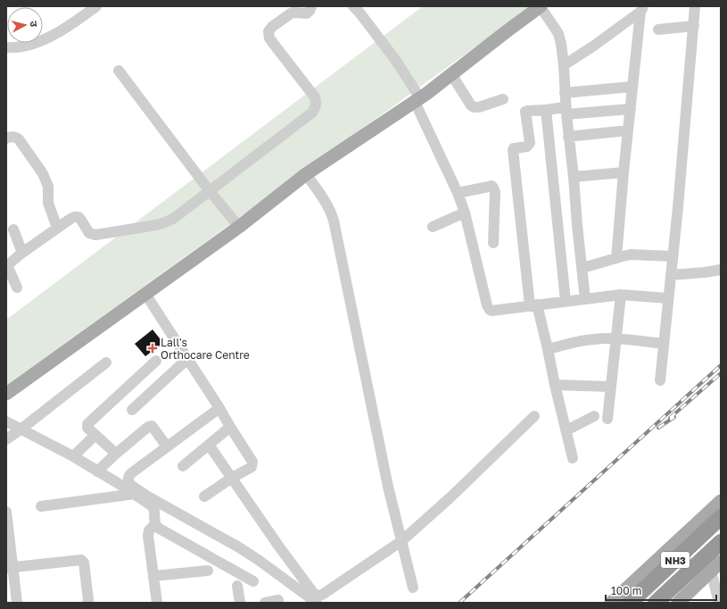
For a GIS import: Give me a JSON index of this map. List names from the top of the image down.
{
  "streets": {
    "highway": ["NH3"]
  },
  "places": {
    "health": ["Lall's Orthocare Centre"]
  },
  "scale_bar": "100 m",
  "north": "right"
}
